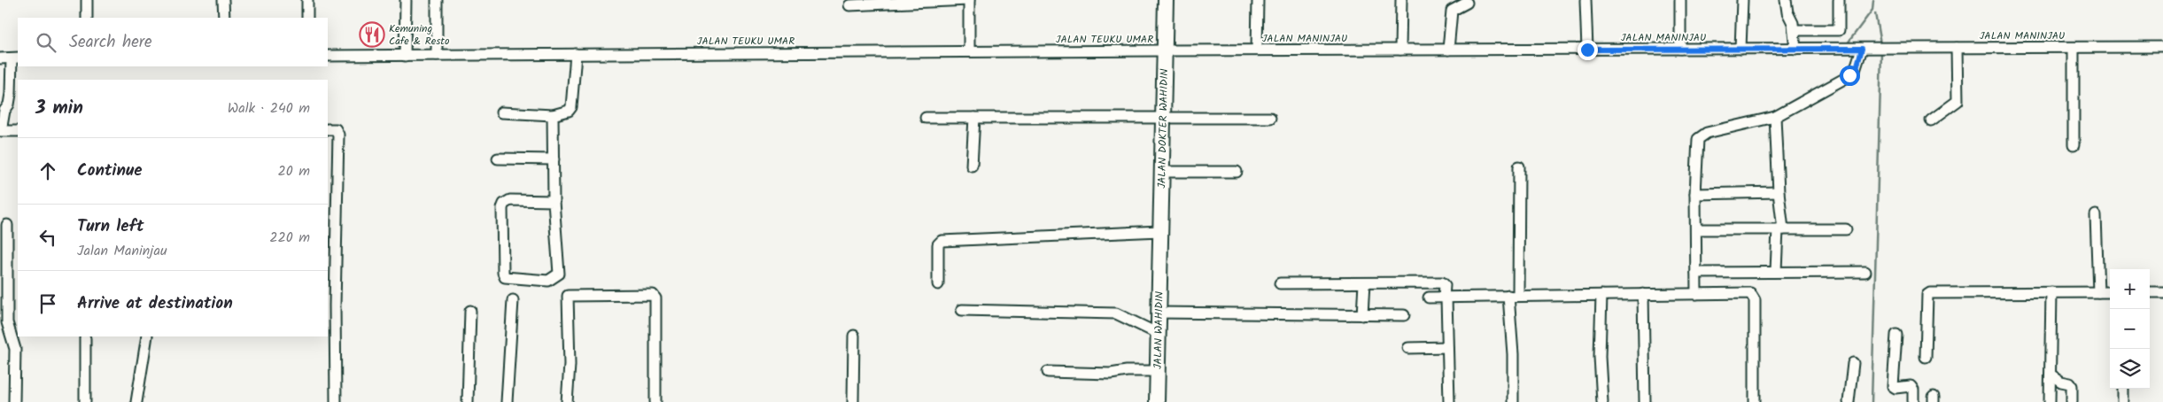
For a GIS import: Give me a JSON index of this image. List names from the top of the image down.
{
  "streets": {
    "street": [
      "JALAN MANINJAU",
      "JALAN TEUKU UMAR",
      "JALAN DOKTER WAHIDIN",
      "JALAN WAHIDIN"
    ]
  },
  "crossings": [
    ["JALAN MANINJAU", "JALAN TEUKU UMAR"],
    ["JALAN MANINJAU", "JALAN DOKTER WAHIDIN"],
    ["JALAN TEUKU UMAR", "JALAN DOKTER WAHIDIN"],
    ["JALAN DOKTER WAHIDIN", "JALAN WAHIDIN"]
  ],
  "places": {
    "restaurant": ["Kemuning Cafe & Resto"]
  },
  "page": {
    "search": "Search here",
    "heading": ["3 min", "Walk · 240 m"],
    "list": [
      ["Continue", "20 m"],
      ["Turn left", "Jalan Maninjau", "220 m"],
      "Arrive at destination"
    ],
    "map_buttons": ["+", "−"]
  }
}
